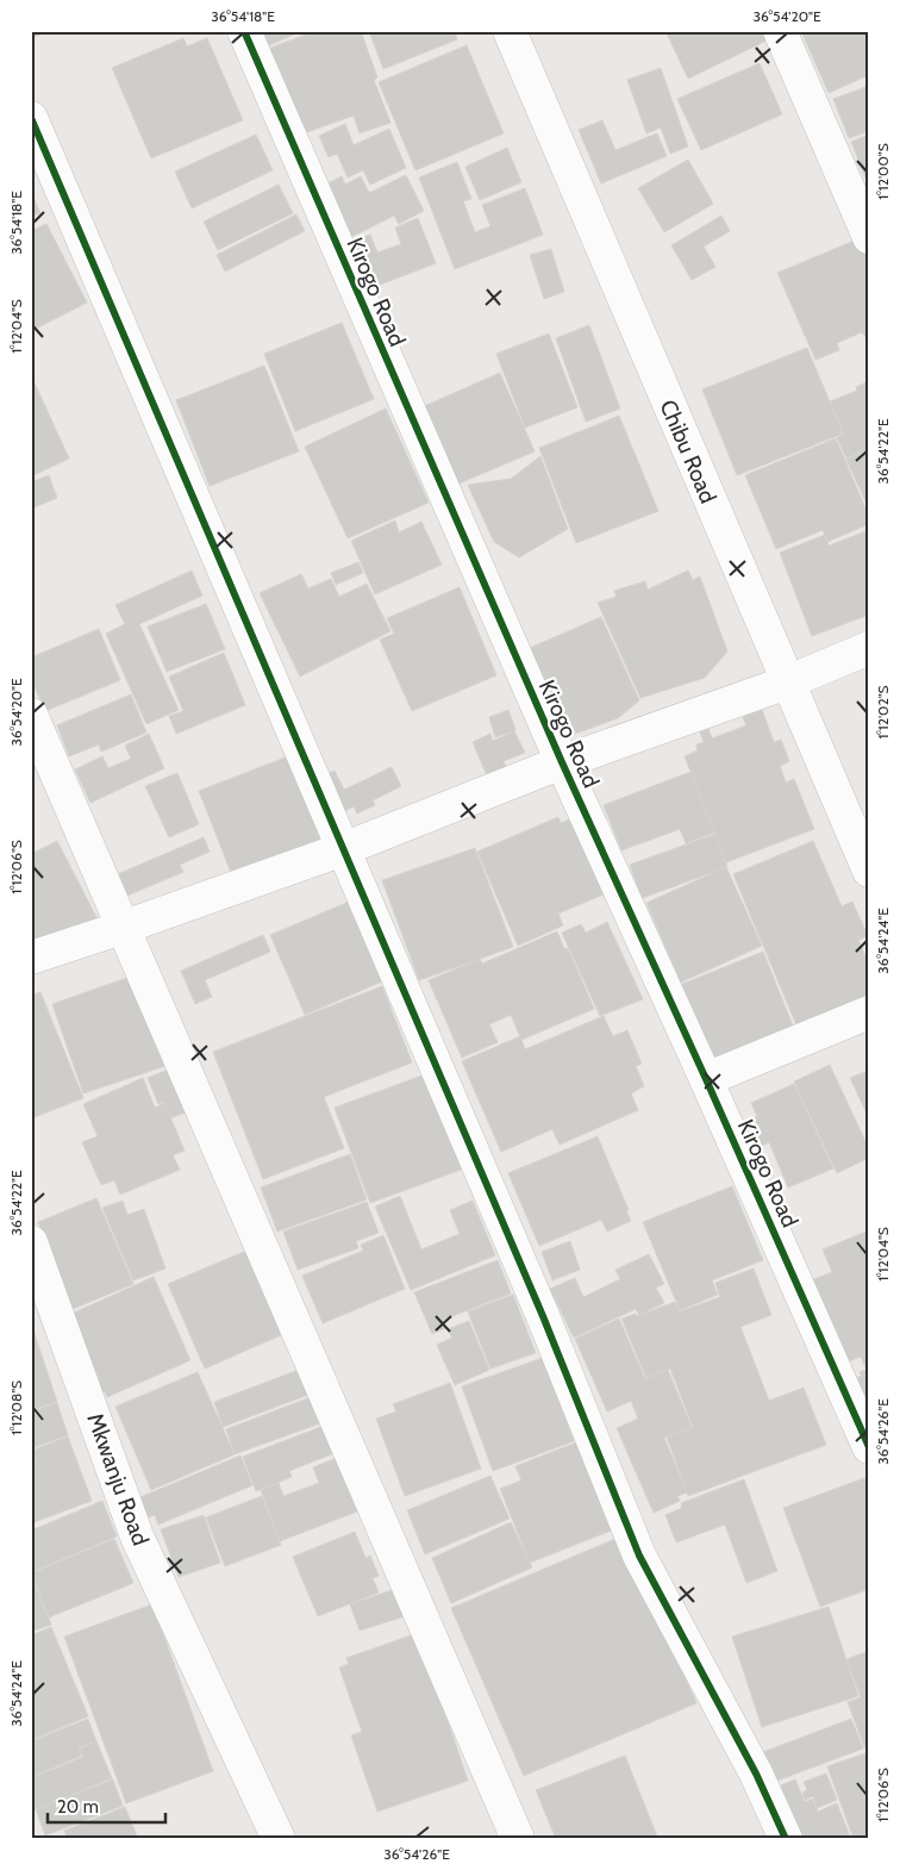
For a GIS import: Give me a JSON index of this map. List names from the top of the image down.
{
  "streets": {
    "street": ["Kirogo Road", "Chibu Road", "Mkwanju Road"]
  },
  "scale_bar": "20 m",
  "coordinates": [
    "36°54'18\"E",
    "36°54'20\"E",
    "1°12'00\"S",
    "1°12'04\"S",
    "36°54'22\"E",
    "1°12'02\"S",
    "1°12'06\"S",
    "36°54'24\"E",
    "1°12'08\"S",
    "36°54'26\"E"
  ]
}
